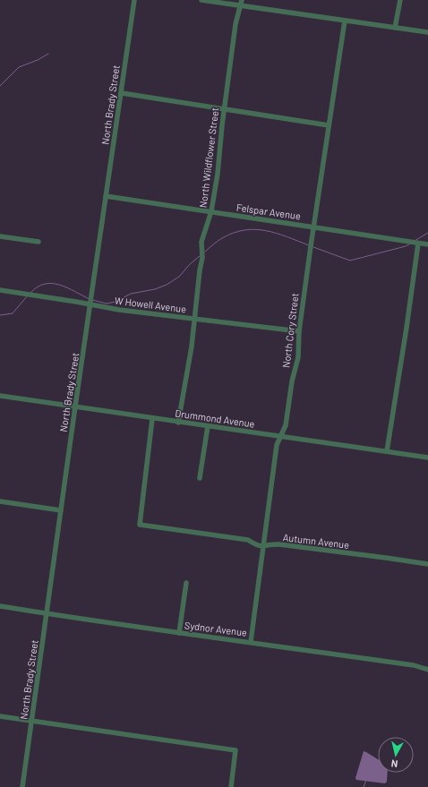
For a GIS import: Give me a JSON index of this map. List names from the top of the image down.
{
  "streets": {
    "street": [
      "North Brady Street",
      "North Wildflower Street",
      "Felspar Avenue",
      "W Howell Avenue",
      "North Cory Street",
      "Drummond Avenue",
      "Autumn Avenue",
      "Sydnor Avenue"
    ]
  },
  "crossings": [
    ["North Brady Street", "Felspar Avenue"],
    ["North Brady Street", "W Howell Avenue"],
    ["North Brady Street", "Drummond Avenue"],
    ["North Brady Street", "Sydnor Avenue"],
    ["North Wildflower Street", "Felspar Avenue"],
    ["North Wildflower Street", "W Howell Avenue"],
    ["North Wildflower Street", "Drummond Avenue"],
    ["Felspar Avenue", "North Cory Street"],
    ["W Howell Avenue", "North Cory Street"],
    ["North Cory Street", "Drummond Avenue"],
    ["North Cory Street", "Autumn Avenue"],
    ["North Cory Street", "Sydnor Avenue"],
    ["Drummond Avenue", "Autumn Avenue"]
  ],
  "north": "bottom"
}
